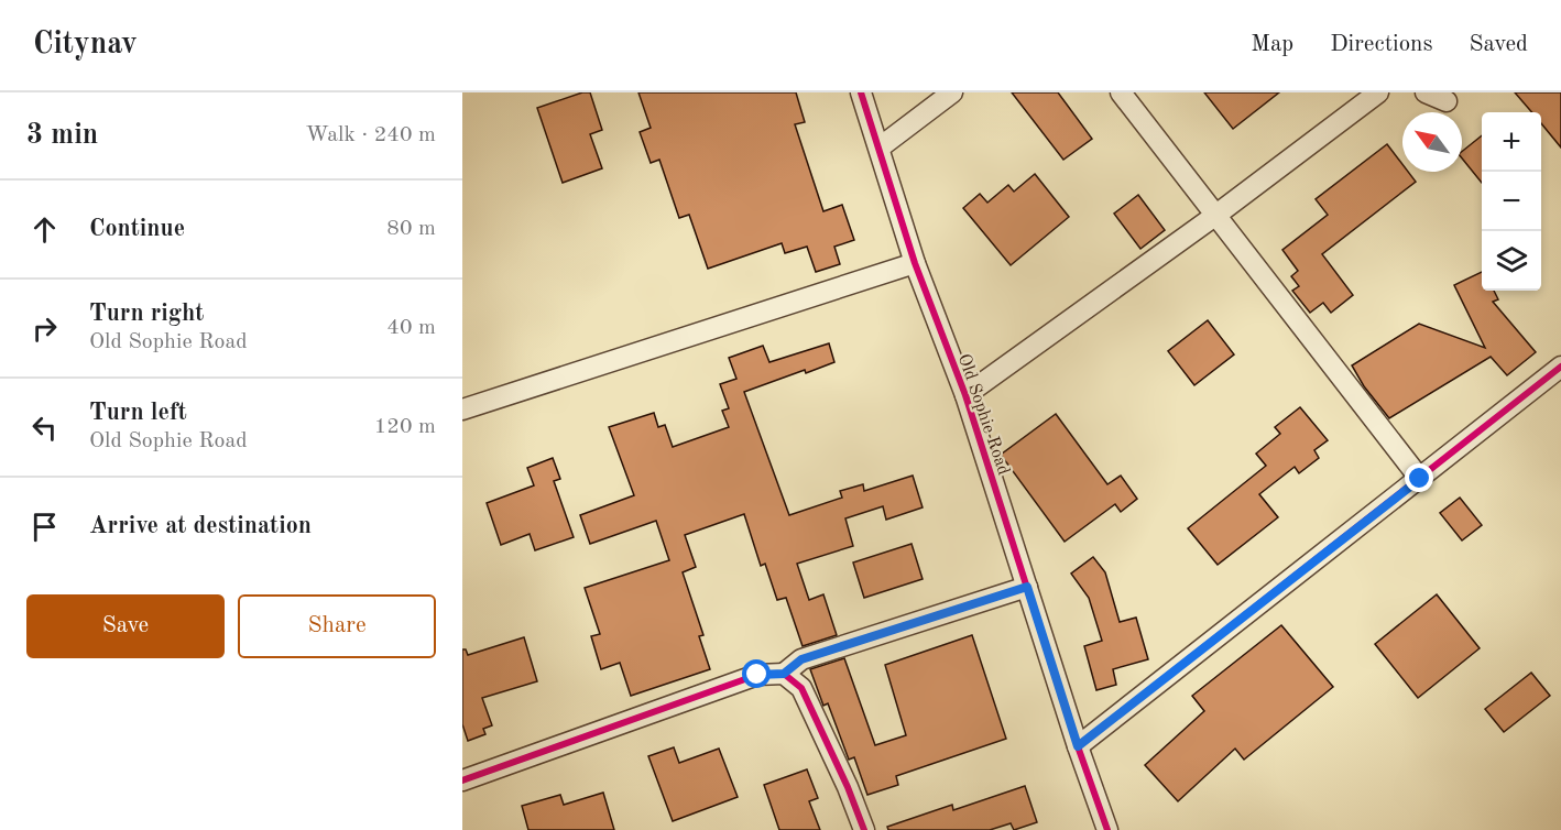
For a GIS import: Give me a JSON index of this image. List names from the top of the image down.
{
  "streets": {
    "street": ["Old Sophie Road"]
  },
  "north": "top left",
  "page": {
    "header": "Citynav",
    "nav": ["Map", "Directions", "Saved"],
    "heading": ["3 min", "Walk · 240 m"],
    "map_buttons": ["+", "−"],
    "list": [
      ["Continue", "80 m"],
      ["Turn right", "Old Sophie Road", "40 m"],
      ["Turn left", "Old Sophie Road", "120 m"],
      "Arrive at destination"
    ],
    "buttons": ["Save", "Share"]
  }
}
